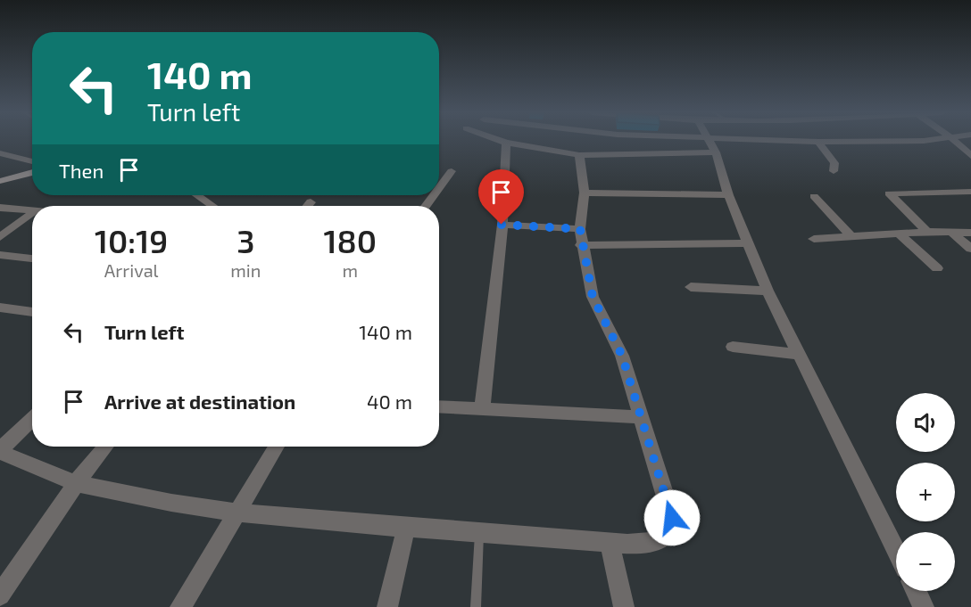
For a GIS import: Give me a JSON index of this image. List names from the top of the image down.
{
  "page": {
    "turn": ["140 m", "Turn left"],
    "then": "Then",
    "eta": [
      "10:19",
      "Arrival",
      "3",
      "min",
      "180",
      "m"
    ],
    "list": [
      {
        "name": "Turn left",
        "value": "140 m"
      },
      {
        "name": "Arrive at destination",
        "value": "40 m"
      }
    ],
    "map_buttons": ["+", "−"]
  }
}
